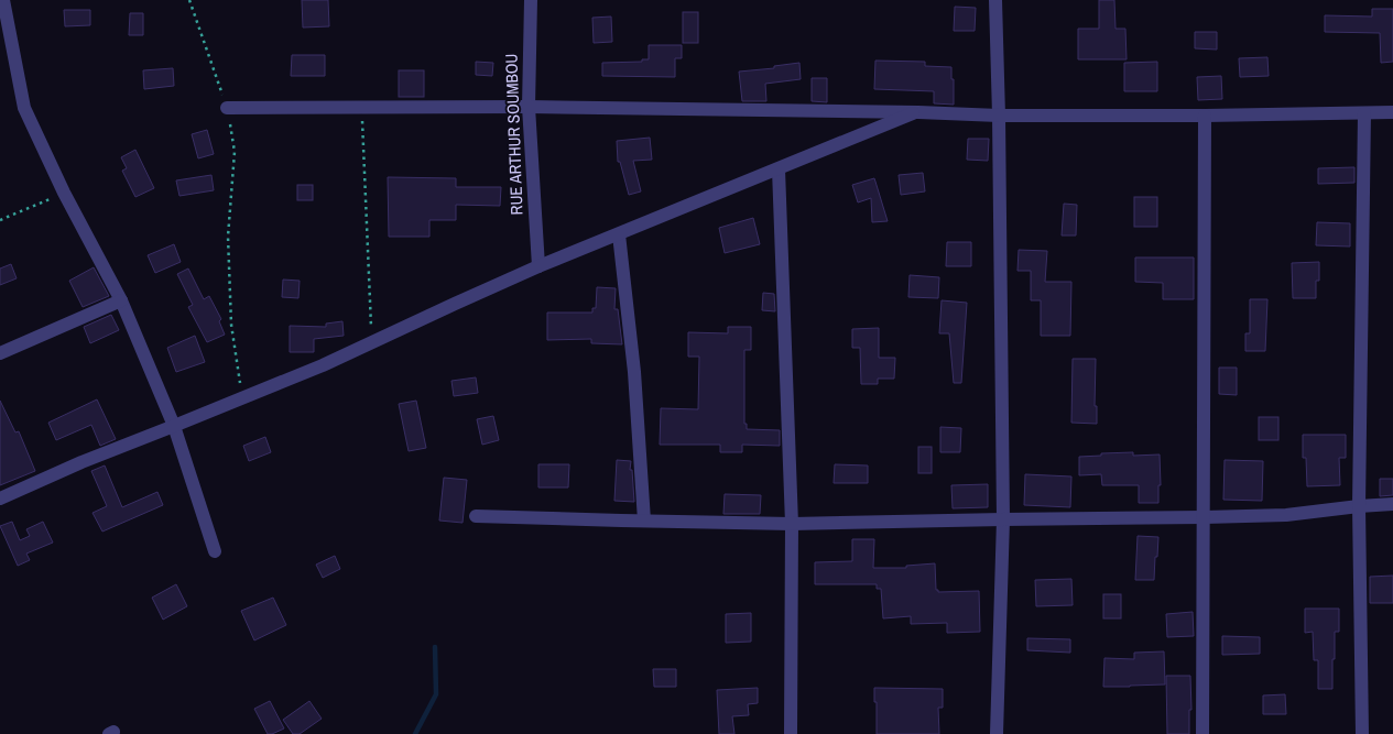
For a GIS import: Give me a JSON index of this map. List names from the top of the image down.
{
  "streets": {
    "street": ["RUE ARTHUR SOUMBOU"]
  }
}
